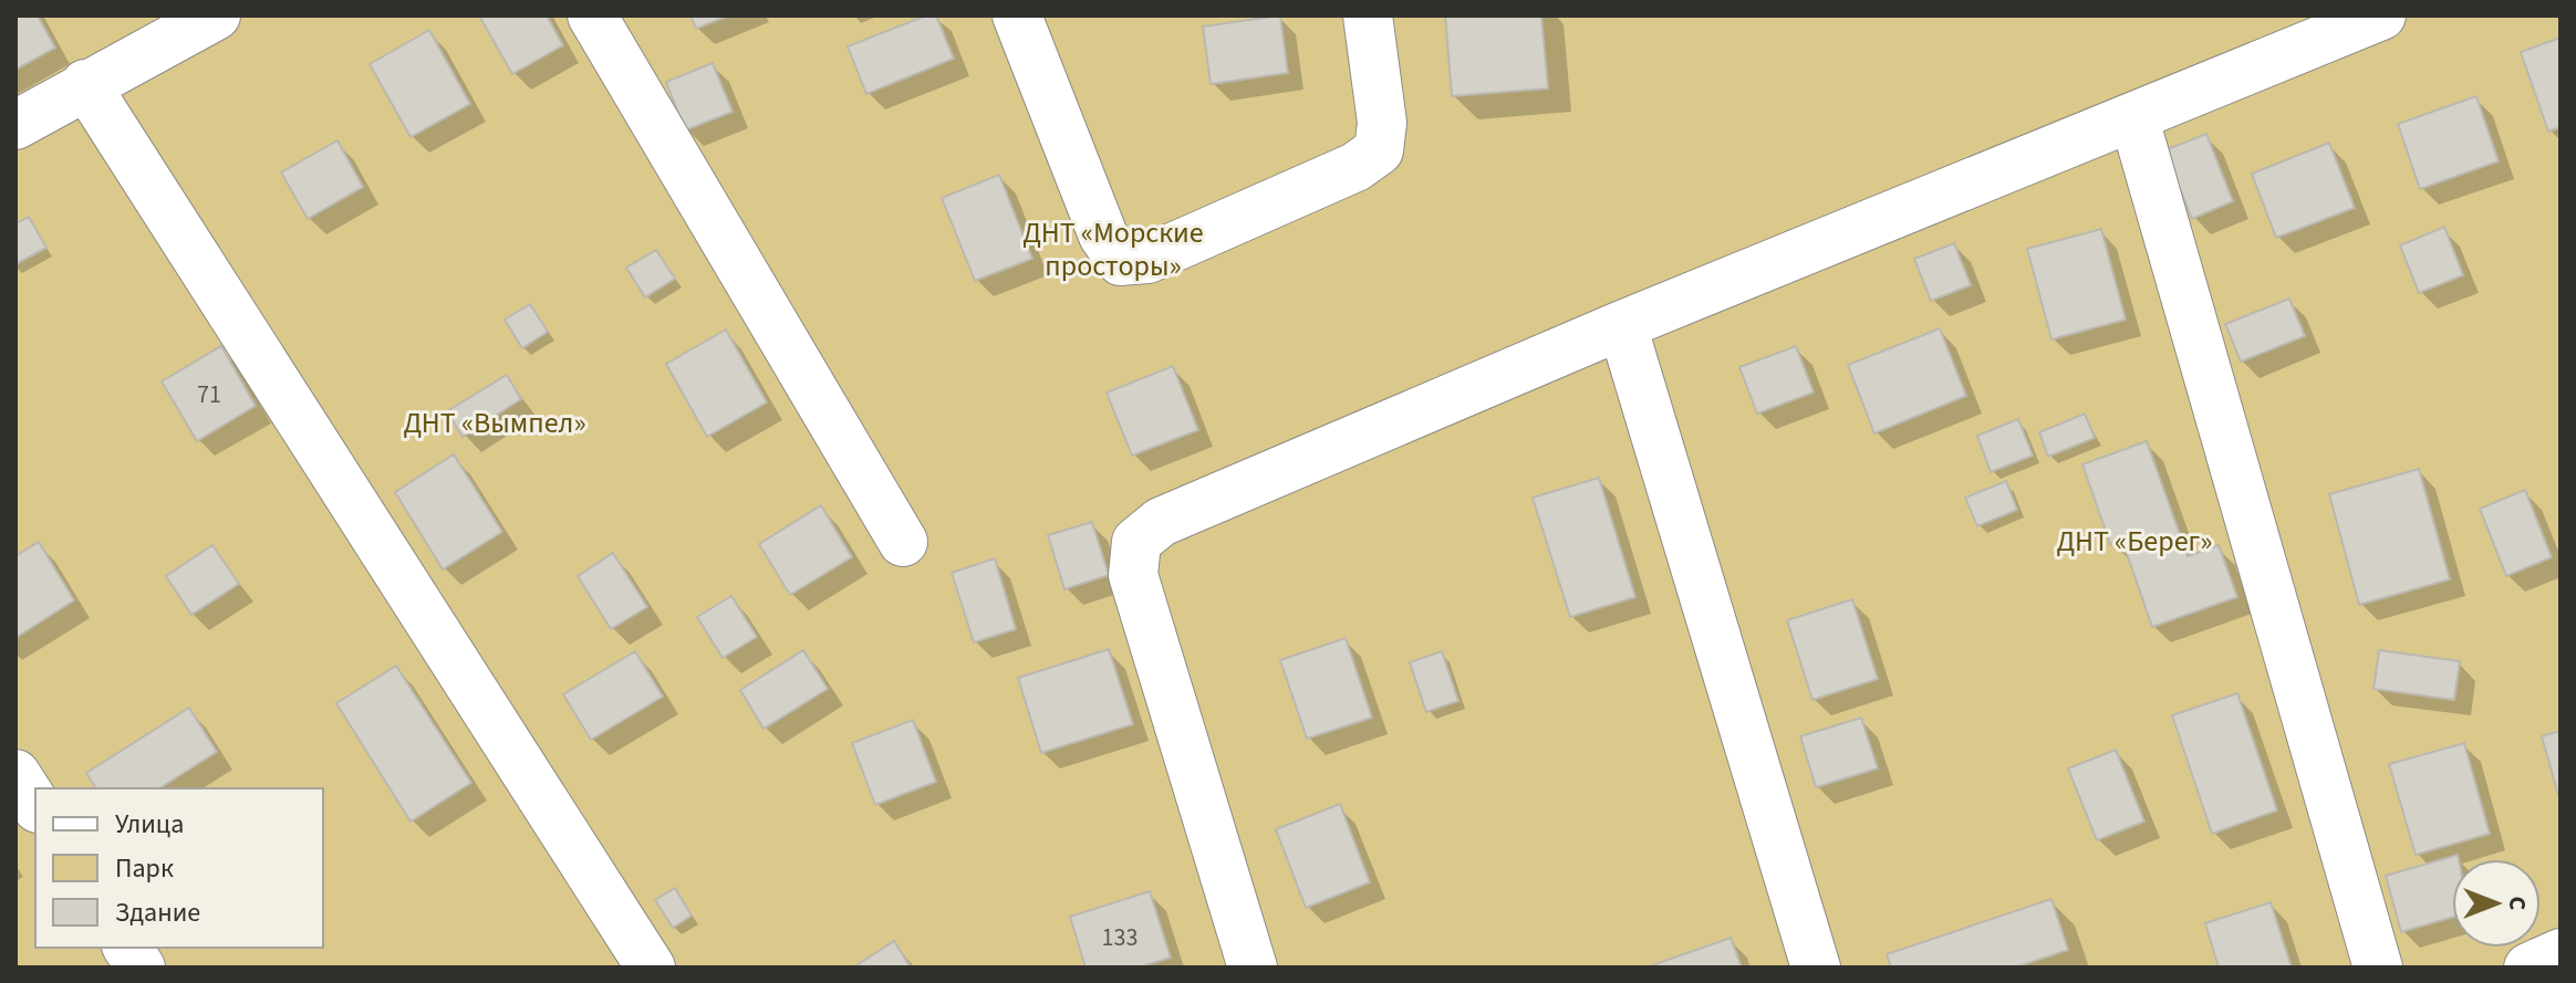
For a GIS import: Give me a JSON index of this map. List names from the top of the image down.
{
  "parks": ["ДНТ «Морские просторы»", "ДНТ «Вымпел»", "ДНТ «Берег»"],
  "house_numbers": ["71", "133"],
  "legend": ["Улица", "Парк", "Здание"],
  "north": "right"
}
